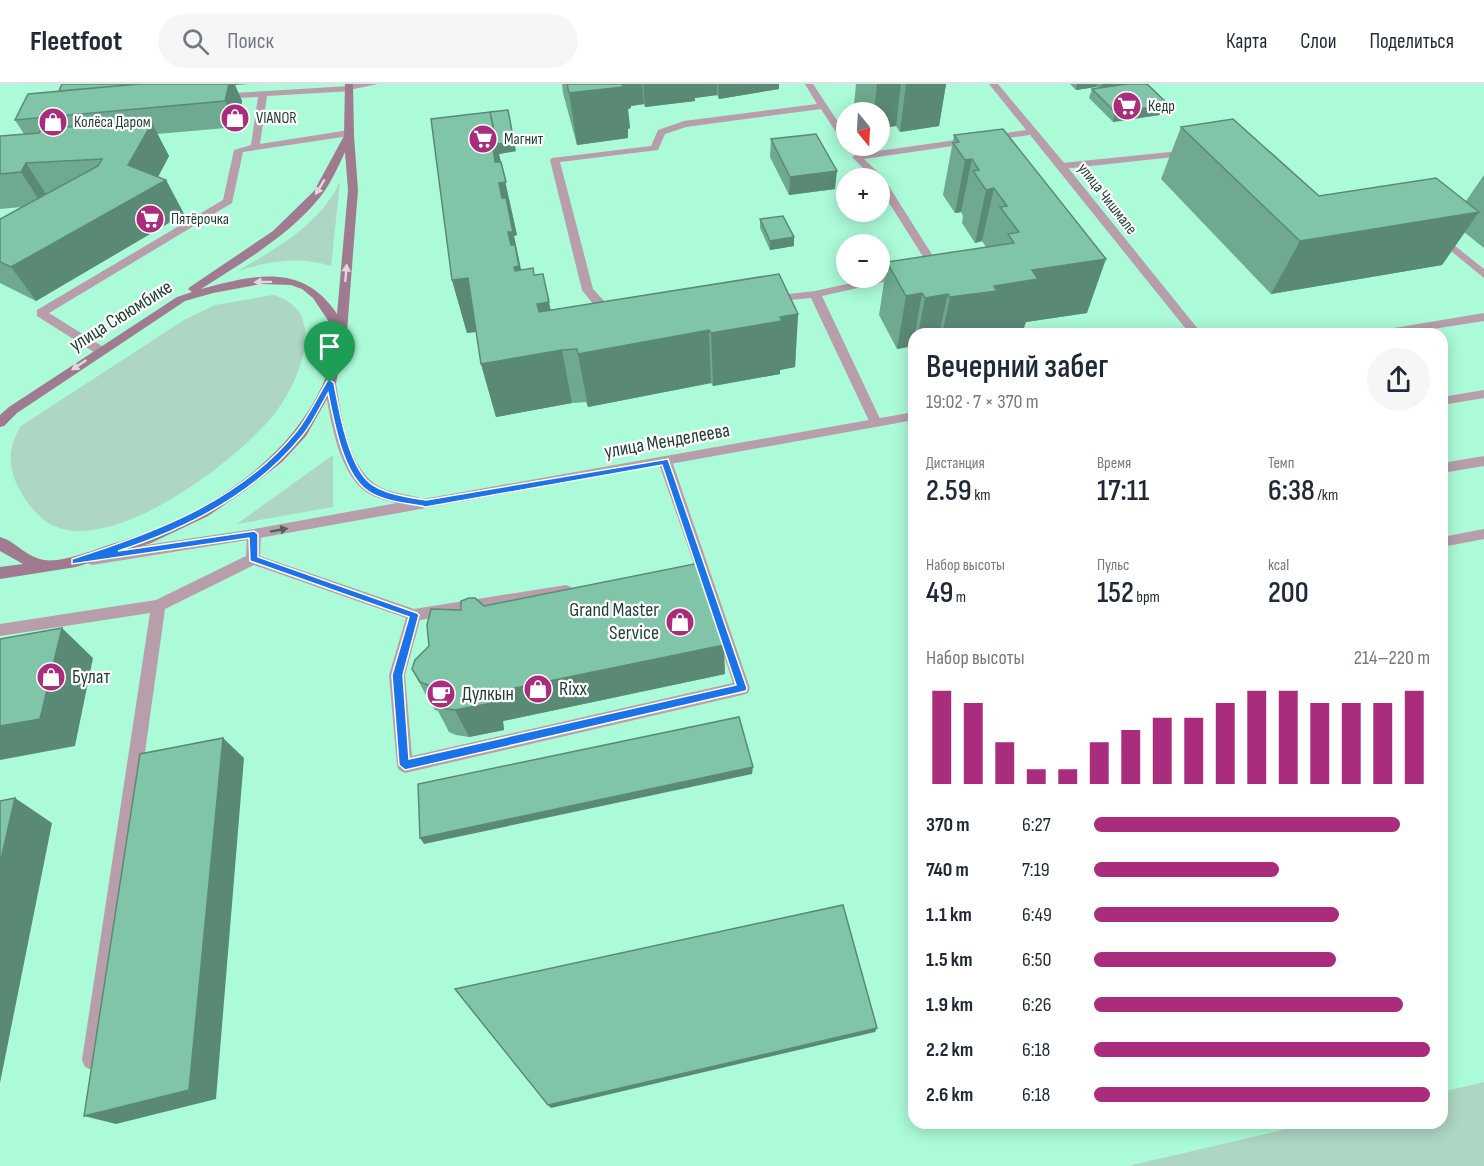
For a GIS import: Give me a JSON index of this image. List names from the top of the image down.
{
  "streets": {
    "street": ["улица Чишмале", "улица Сююмбике", "улица Менделеева"]
  },
  "one_way": ["улица Сююмбике"],
  "places": {
    "supermarket": ["Кедр", "Магнит", "Пятёрочка"],
    "shop": [
      "VIANOR",
      "Колёса Даром",
      "Grand Master Service",
      "Булат",
      "Rixx"
    ],
    "cafe": ["Дулкын"]
  },
  "north": "bottom",
  "page": {
    "header": "Fleetfoot",
    "search": "Поиск",
    "nav": ["Карта", "Слои", "Поделиться"],
    "map_buttons": ["+", "−"],
    "heading": ["Вечерний забег", "19:02 · 7 × 370 m"],
    "stats": [
      ["Дистанция", "2.59 km"],
      ["Время", "17:11"],
      ["Темп", "6:38 /km"],
      ["Набор высоты", "49 m"],
      ["Пульс", "152 bpm"],
      ["kcal", "200"]
    ],
    "chart": ["Набор высоты", "214–220 m"],
    "list": [
      {
        "name": "370 m",
        "note": "6:27"
      },
      {
        "name": "740 m",
        "note": "7:19"
      },
      {
        "name": "1.1 km",
        "note": "6:49"
      },
      {
        "name": "1.5 km",
        "note": "6:50"
      },
      {
        "name": "1.9 km",
        "note": "6:26"
      },
      {
        "name": "2.2 km",
        "note": "6:18"
      },
      {
        "name": "2.6 km",
        "note": "6:18"
      }
    ]
  }
}
